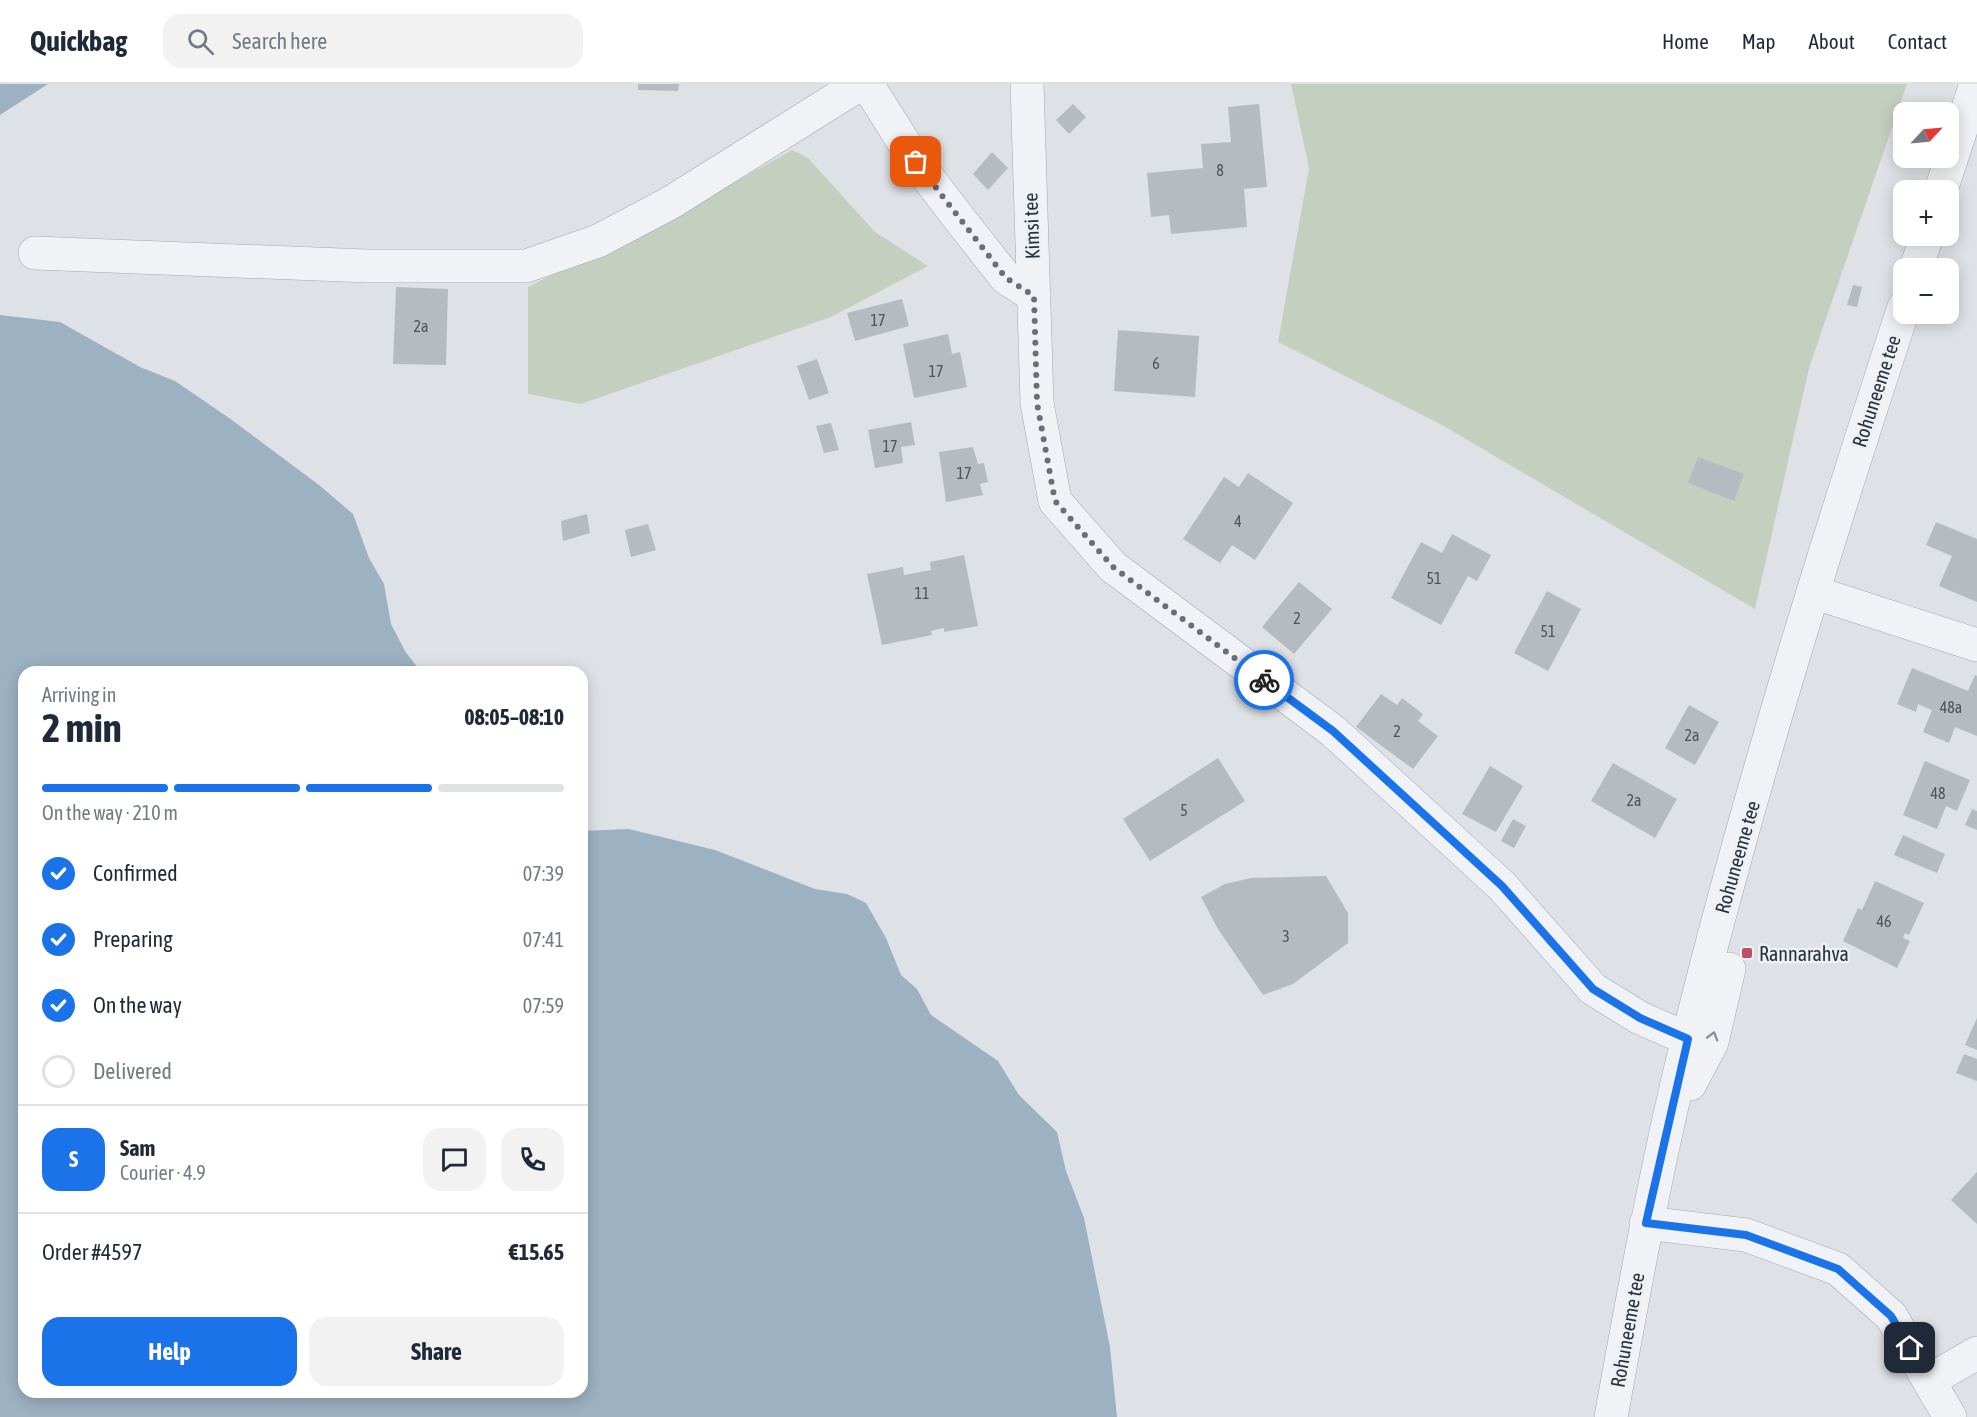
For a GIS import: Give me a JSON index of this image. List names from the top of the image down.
{
  "streets": {
    "street": ["Kimsi tee", "Rohuneeme tee"]
  },
  "crossings": [
    ["Kimsi tee", "Rohuneeme tee"]
  ],
  "places": {
    "transit": ["Rannarahva"]
  },
  "house_numbers": [
    "8",
    "17",
    "2a",
    "6",
    "17",
    "17",
    "17",
    "4",
    "51",
    "11",
    "2",
    "51",
    "48a",
    "2",
    "2a",
    "48",
    "2a",
    "5",
    "46",
    "3"
  ],
  "north": "top right",
  "page": {
    "header": "Quickbag",
    "search": "Search here",
    "nav": [
      "Home",
      "Map",
      "About",
      "Contact"
    ],
    "map_buttons": ["+", "−"],
    "heading": ["2 min", "Arriving in", "08:05–08:10"],
    "panel": [
      "Sam",
      "Courier · 4.9",
      "Order #4597",
      "€15.65"
    ],
    "bar": "On the way · 210 m",
    "list": [
      ["Confirmed", "07:39"],
      ["Preparing", "07:41"],
      ["On the way", "07:59"],
      "Delivered"
    ],
    "round": "S",
    "buttons": ["Help", "Share"]
  }
}
